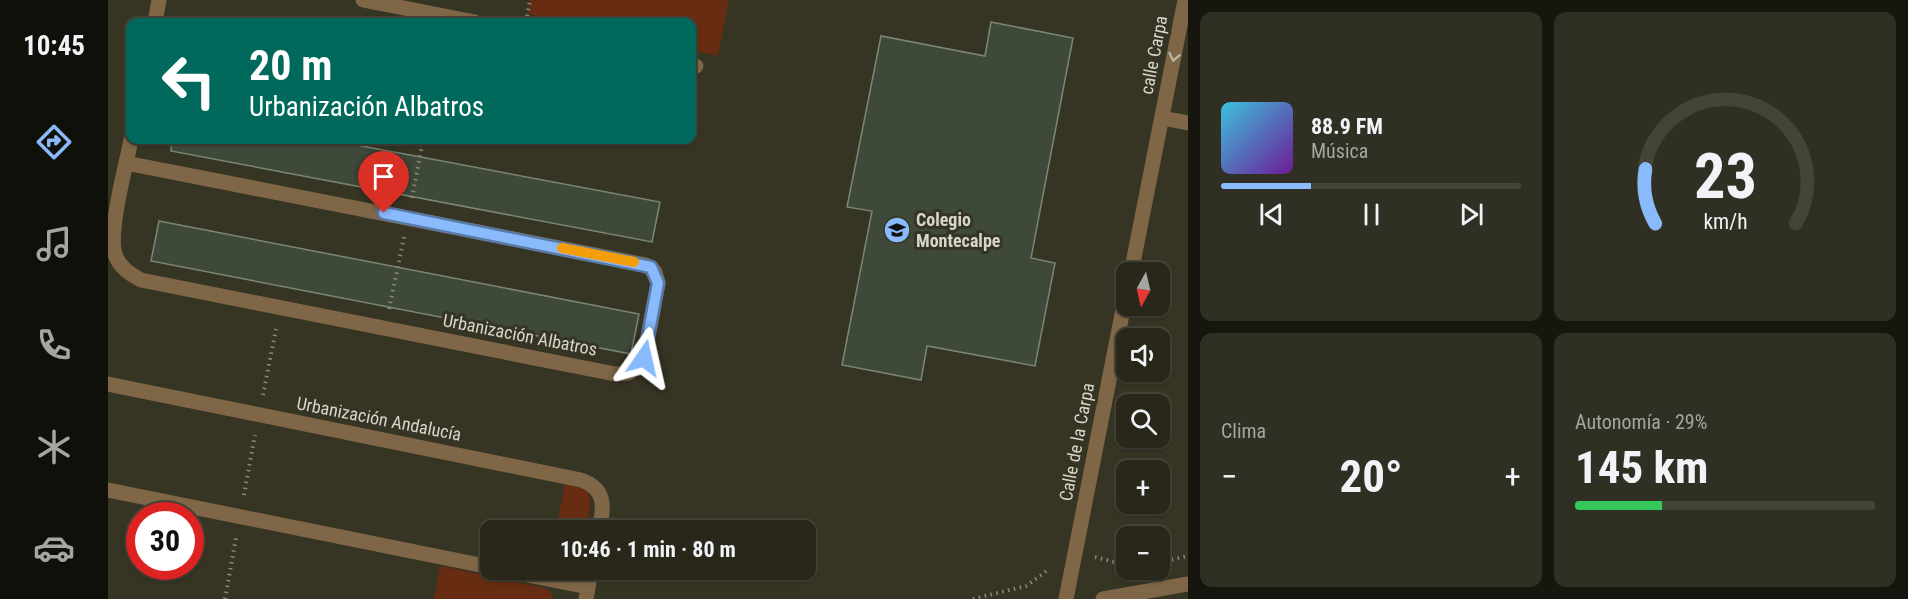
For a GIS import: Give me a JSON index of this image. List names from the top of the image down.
{
  "streets": {
    "street": [
      "calle Carpa",
      "Urbanización Albatros",
      "Urbanización Andalucía",
      "Calle de la Carpa"
    ]
  },
  "one_way": ["calle Carpa"],
  "places": {
    "school or university": ["Colegio Montecalpe"]
  },
  "north": "bottom",
  "page": {
    "tabs": "10:45",
    "turn": ["20 m", "Urbanización Albatros"],
    "song": ["88.9 FM", "Música"],
    "map_buttons": ["+", "−"],
    "tile": [
      "Clima",
      ["Autonomía · 29%", "145 km"]
    ],
    "heat": ["−", "20°", "+"],
    "limit": "30",
    "trip": "10:46 · 1 min · 80 m",
    "gauge": ["23", "km/h"]
  }
}
